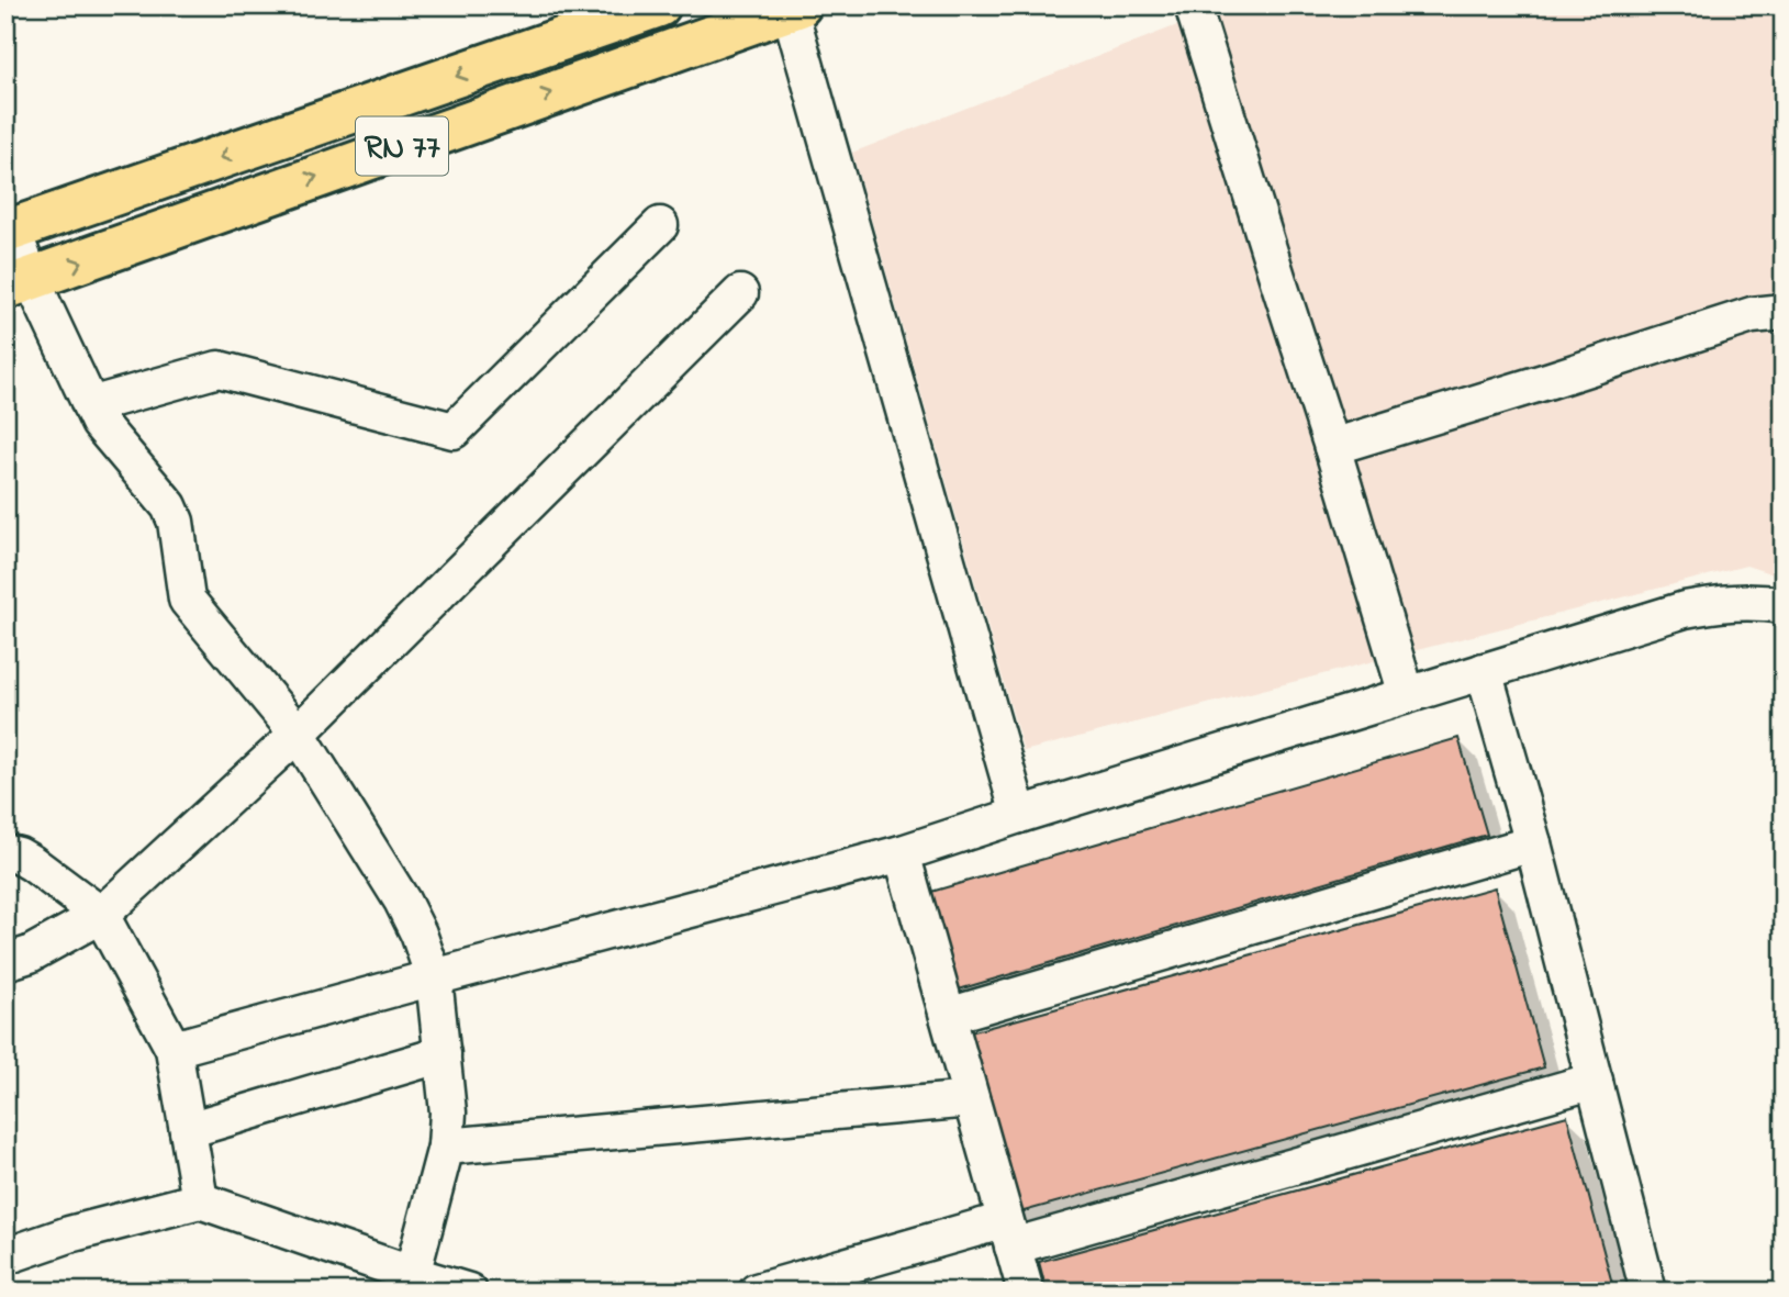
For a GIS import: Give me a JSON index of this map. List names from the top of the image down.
{
  "streets": {
    "highway": ["RN 77"]
  }
}
